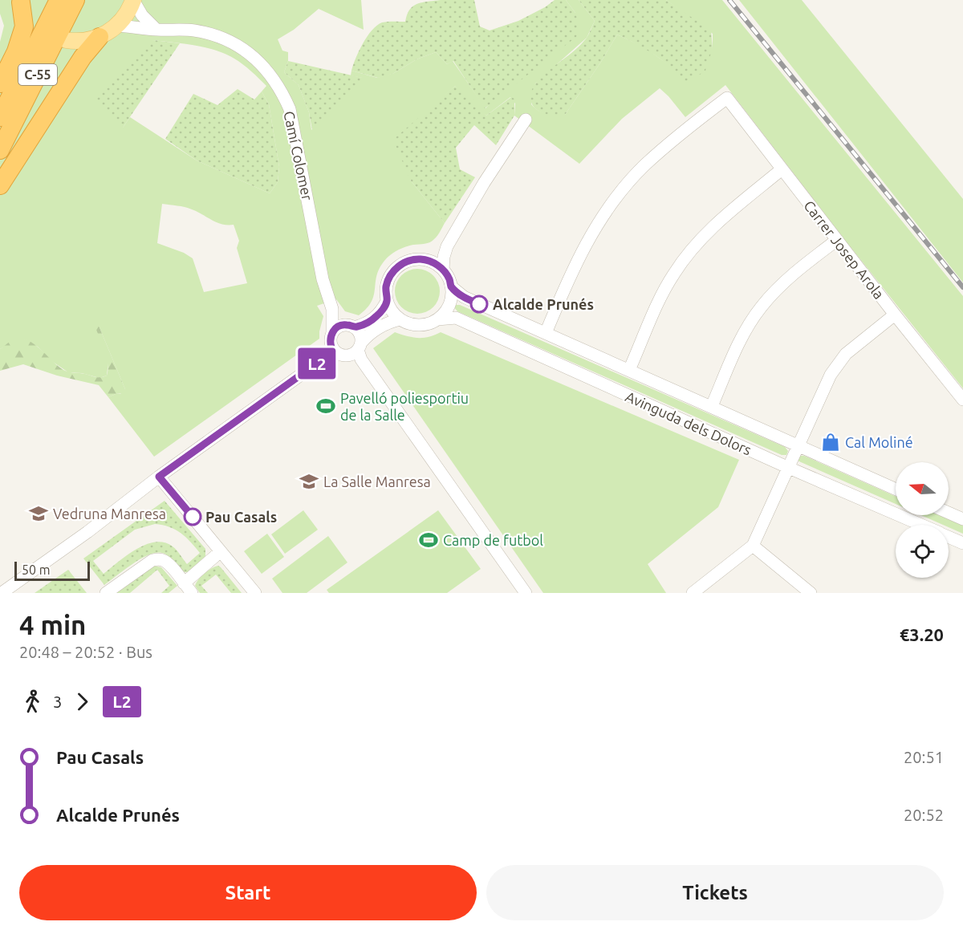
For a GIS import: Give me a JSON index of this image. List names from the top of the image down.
{
  "streets": {
    "highway": ["C-55"],
    "street": ["Camí Colomer", "Carrer Josep Arola", "Avinguda dels Dolors"]
  },
  "crossings": [
    ["Carrer Josep Arola", "Avinguda dels Dolors"]
  ],
  "places": {
    "other": ["Alcalde Prunés", "Pau Casals"],
    "sports": ["Pavelló poliesportiu de la Salle", "Camp de futbol"],
    "shop": ["Cal Moliné"],
    "school or university": ["La Salle Manresa", "Vedruna Manresa"]
  },
  "lines": ["bus line L2"],
  "scale_bar": "50 m",
  "north": "left",
  "page": {
    "on_map": "L2",
    "scale": "50 m",
    "heading": ["4 min", "20:48 – 20:52 · Bus", "€3.20"],
    "legs": ["3", "L2"],
    "list": [
      {
        "name": "Pau Casals",
        "value": "20:51"
      },
      {
        "name": "Alcalde Prunés",
        "value": "20:52"
      }
    ],
    "buttons": ["Start", "Tickets"]
  }
}
